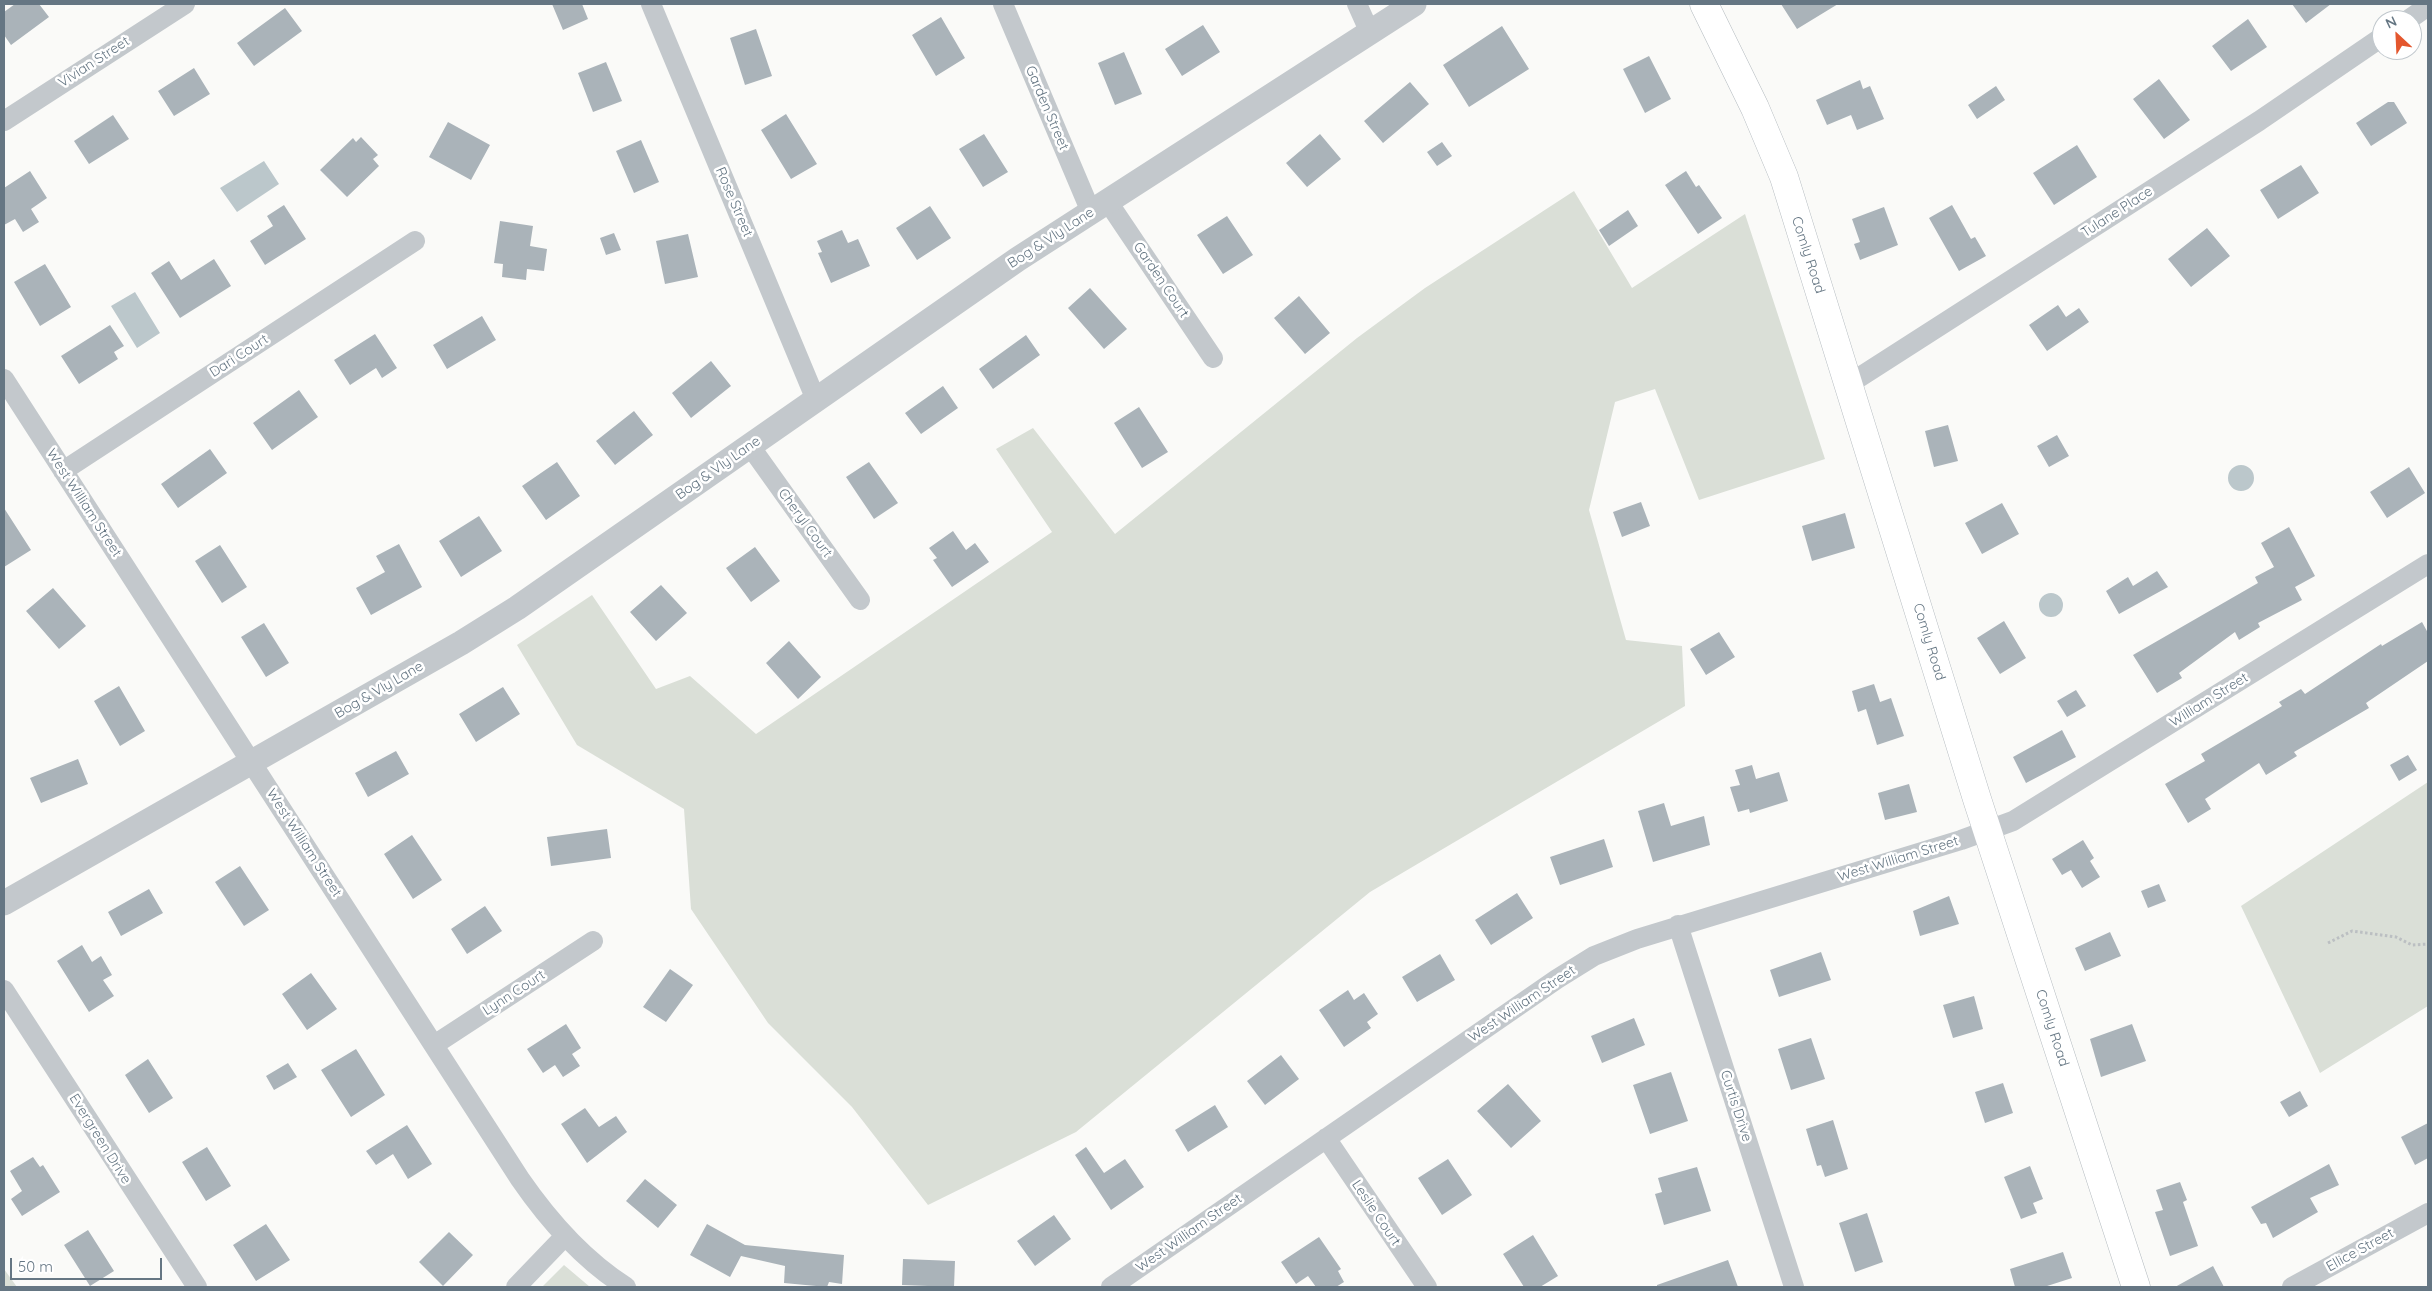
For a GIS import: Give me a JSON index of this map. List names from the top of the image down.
{
  "streets": {
    "main road": ["Comly Road"],
    "street": [
      "Vivian Street",
      "Garden Street",
      "Rose Street",
      "Tulane Place",
      "Bog & Vly Lane",
      "Garden Court",
      "Dari Court",
      "West William Street",
      "Cheryl Court",
      "William Street",
      "Lynn Court",
      "Curtis Drive",
      "Evergreen Drive",
      "Leslie Court",
      "Ellice Street"
    ]
  },
  "crossings": [
    ["Garden Street", "Bog & Vly Lane"],
    ["Garden Street", "Garden Court"],
    ["Rose Street", "Bog & Vly Lane"],
    ["Tulane Place", "Comly Road"],
    ["Bog & Vly Lane", "Garden Court"],
    ["Bog & Vly Lane", "West William Street"],
    ["Bog & Vly Lane", "Cheryl Court"],
    ["Comly Road", "West William Street"],
    ["Comly Road", "William Street"],
    ["Dari Court", "West William Street"],
    ["West William Street", "William Street"],
    ["West William Street", "Lynn Court"],
    ["West William Street", "Curtis Drive"],
    ["West William Street", "Leslie Court"]
  ],
  "scale_bar": "50 m",
  "north": "top left"
}
